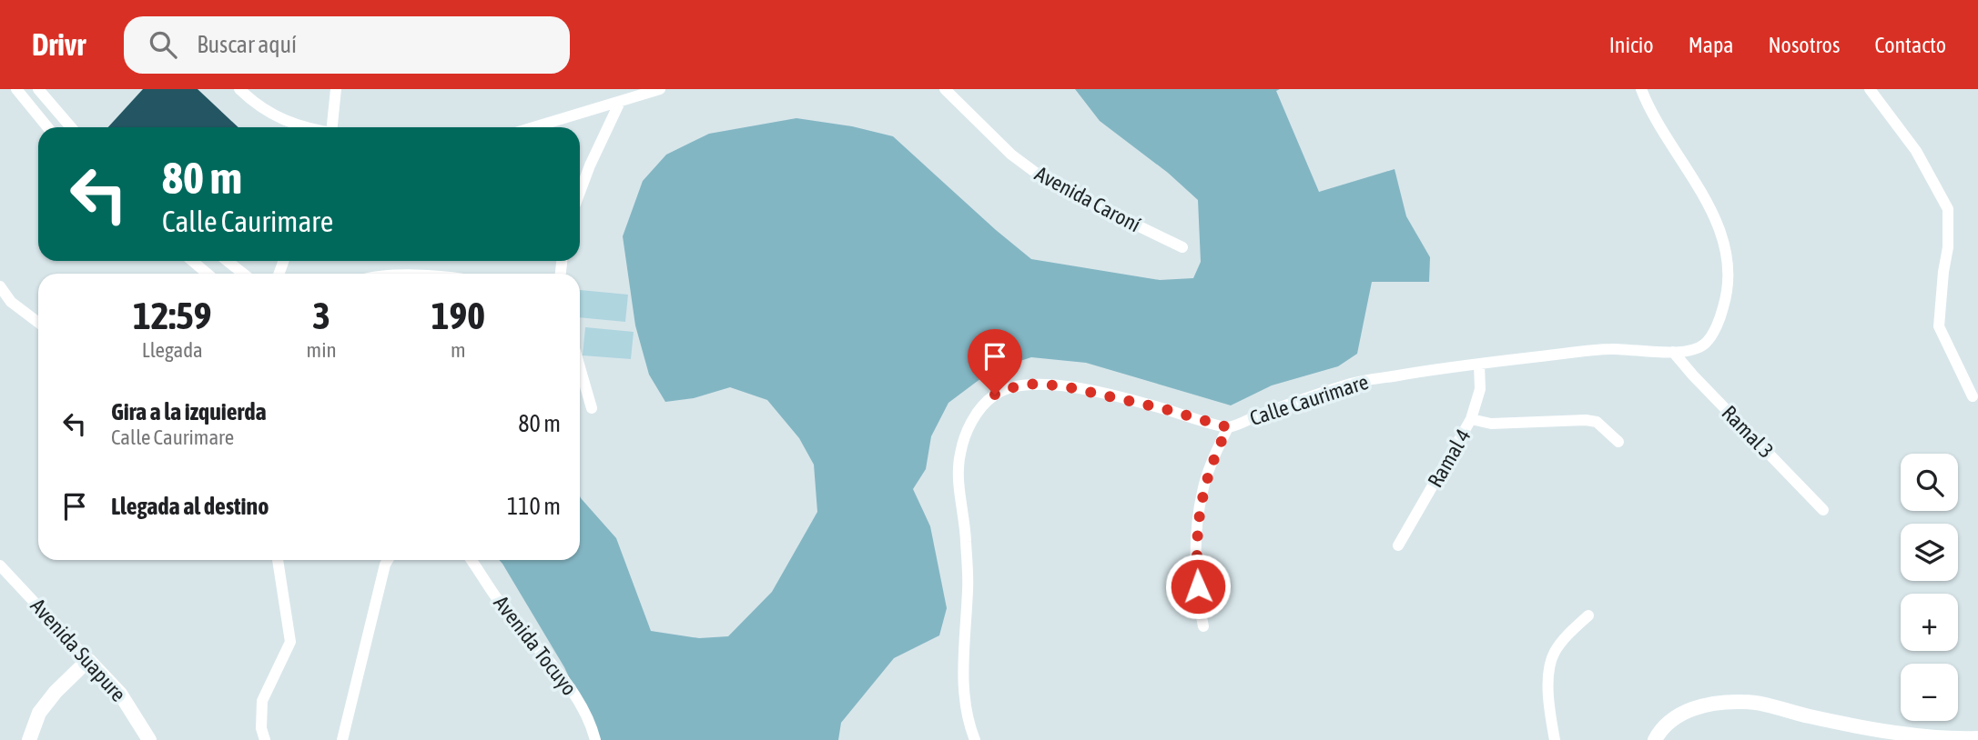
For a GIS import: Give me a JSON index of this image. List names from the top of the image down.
{
  "streets": {
    "street": [
      "Avenida Caroní",
      "Calle Caurimare",
      "Ramal 3",
      "Ramal 4",
      "Avenida Tocuyo",
      "Avenida Suapure"
    ]
  },
  "crossings": [
    ["Calle Caurimare", "Ramal 3"],
    ["Calle Caurimare", "Ramal 4"]
  ],
  "page": {
    "header": "Drivr",
    "search": "Buscar aquí",
    "nav": [
      "Inicio",
      "Mapa",
      "Nosotros",
      "Contacto"
    ],
    "turn": ["80 m", "Calle Caurimare"],
    "eta": [
      "12:59",
      "Llegada",
      "3",
      "min",
      "190",
      "m"
    ],
    "list": [
      {
        "name": "Gira a la izquierda",
        "note": "Calle Caurimare",
        "value": "80 m"
      },
      {
        "name": "Llegada al destino",
        "value": "110 m"
      }
    ],
    "map_buttons": ["+", "−"]
  }
}
